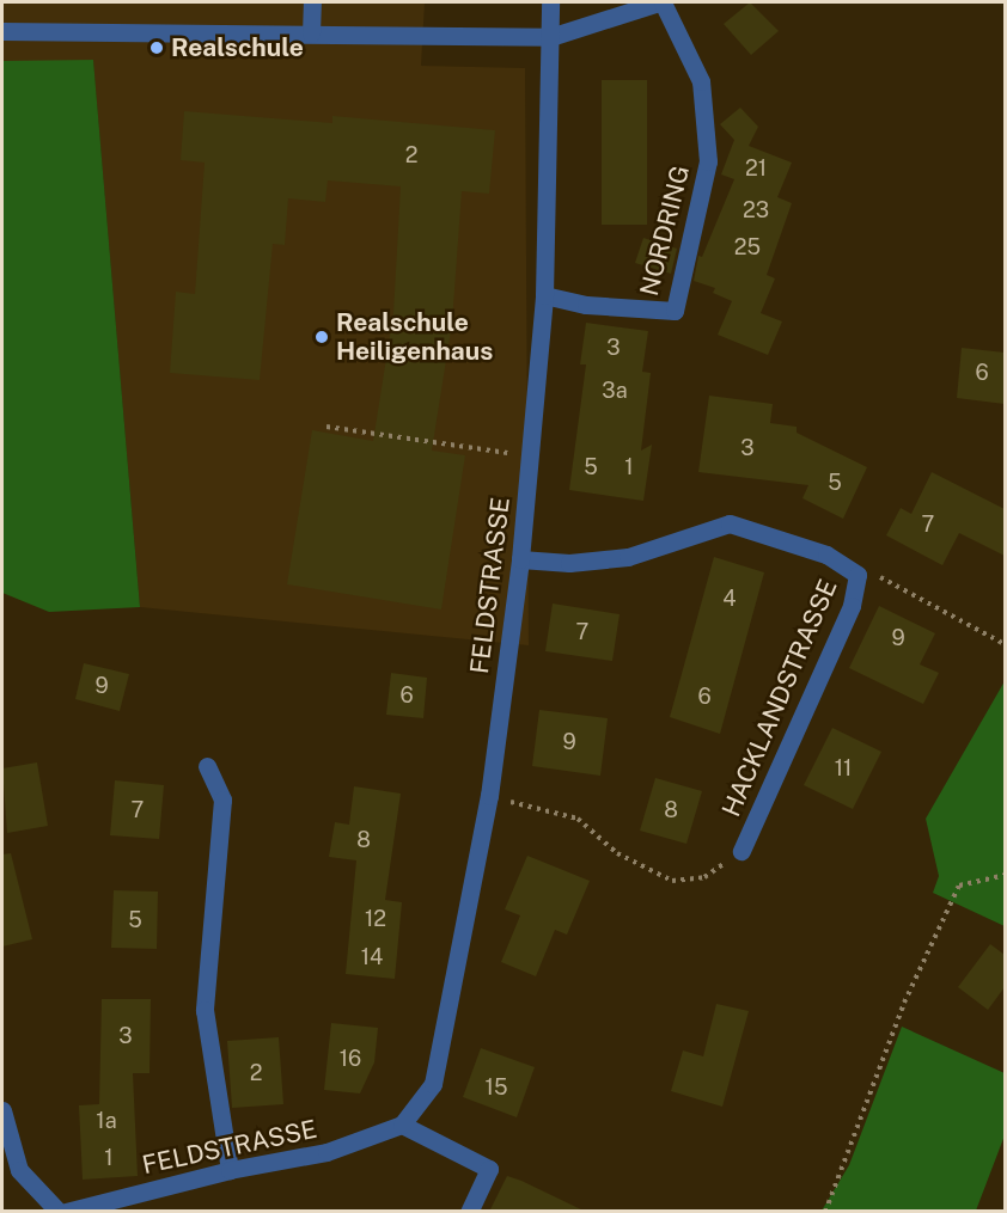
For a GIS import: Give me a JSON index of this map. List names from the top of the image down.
{
  "streets": {
    "street": ["NORDRING", "FELDSTRASSE", "HACKLANDSTRASSE"]
  },
  "crossings": [
    ["NORDRING", "FELDSTRASSE"],
    ["FELDSTRASSE", "HACKLANDSTRASSE"]
  ],
  "places": ["Realschule", "Realschule Heiligenhaus"],
  "house_numbers": [
    "2",
    "21",
    "23",
    "25",
    "3",
    "6",
    "3a",
    "3",
    "5",
    "1",
    "5",
    "7",
    "4",
    "7",
    "9",
    "9",
    "6",
    "6",
    "9",
    "11",
    "7",
    "8",
    "8",
    "12",
    "5",
    "14",
    "3",
    "16",
    "2",
    "15",
    "1a",
    "1"
  ]
}
